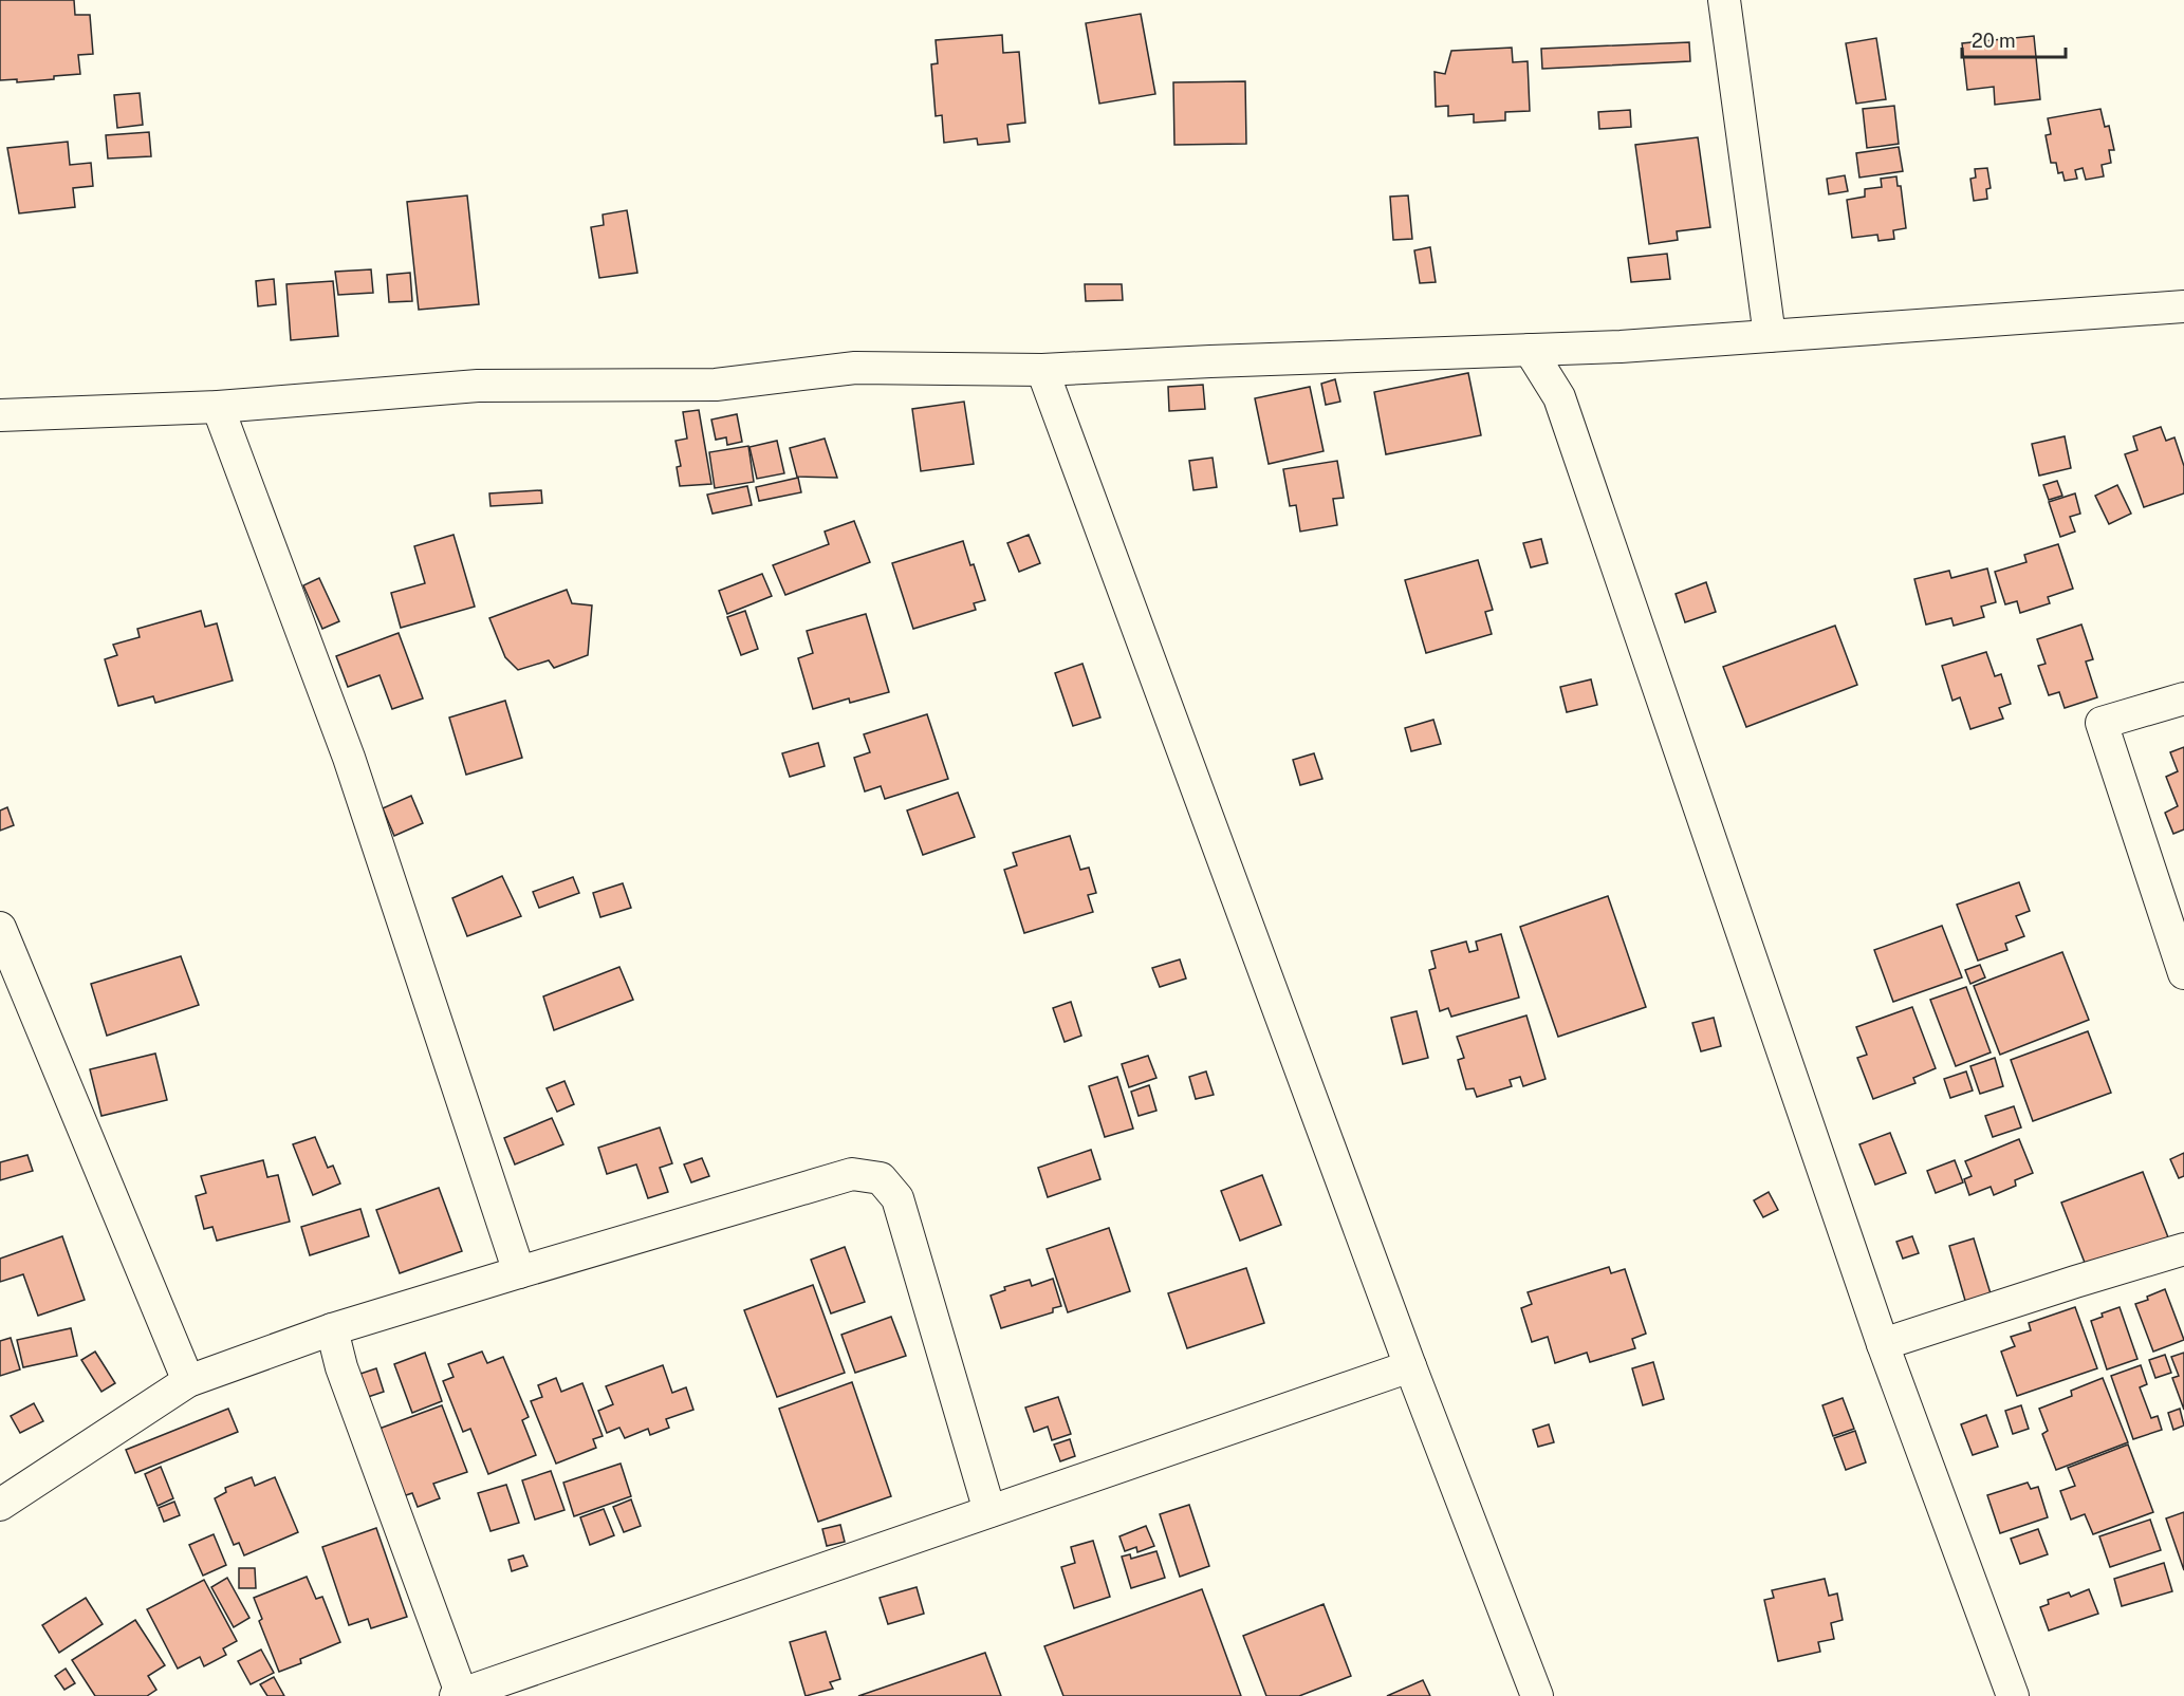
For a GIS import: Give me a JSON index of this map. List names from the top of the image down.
{
  "scale_bar": "20 m"
}
